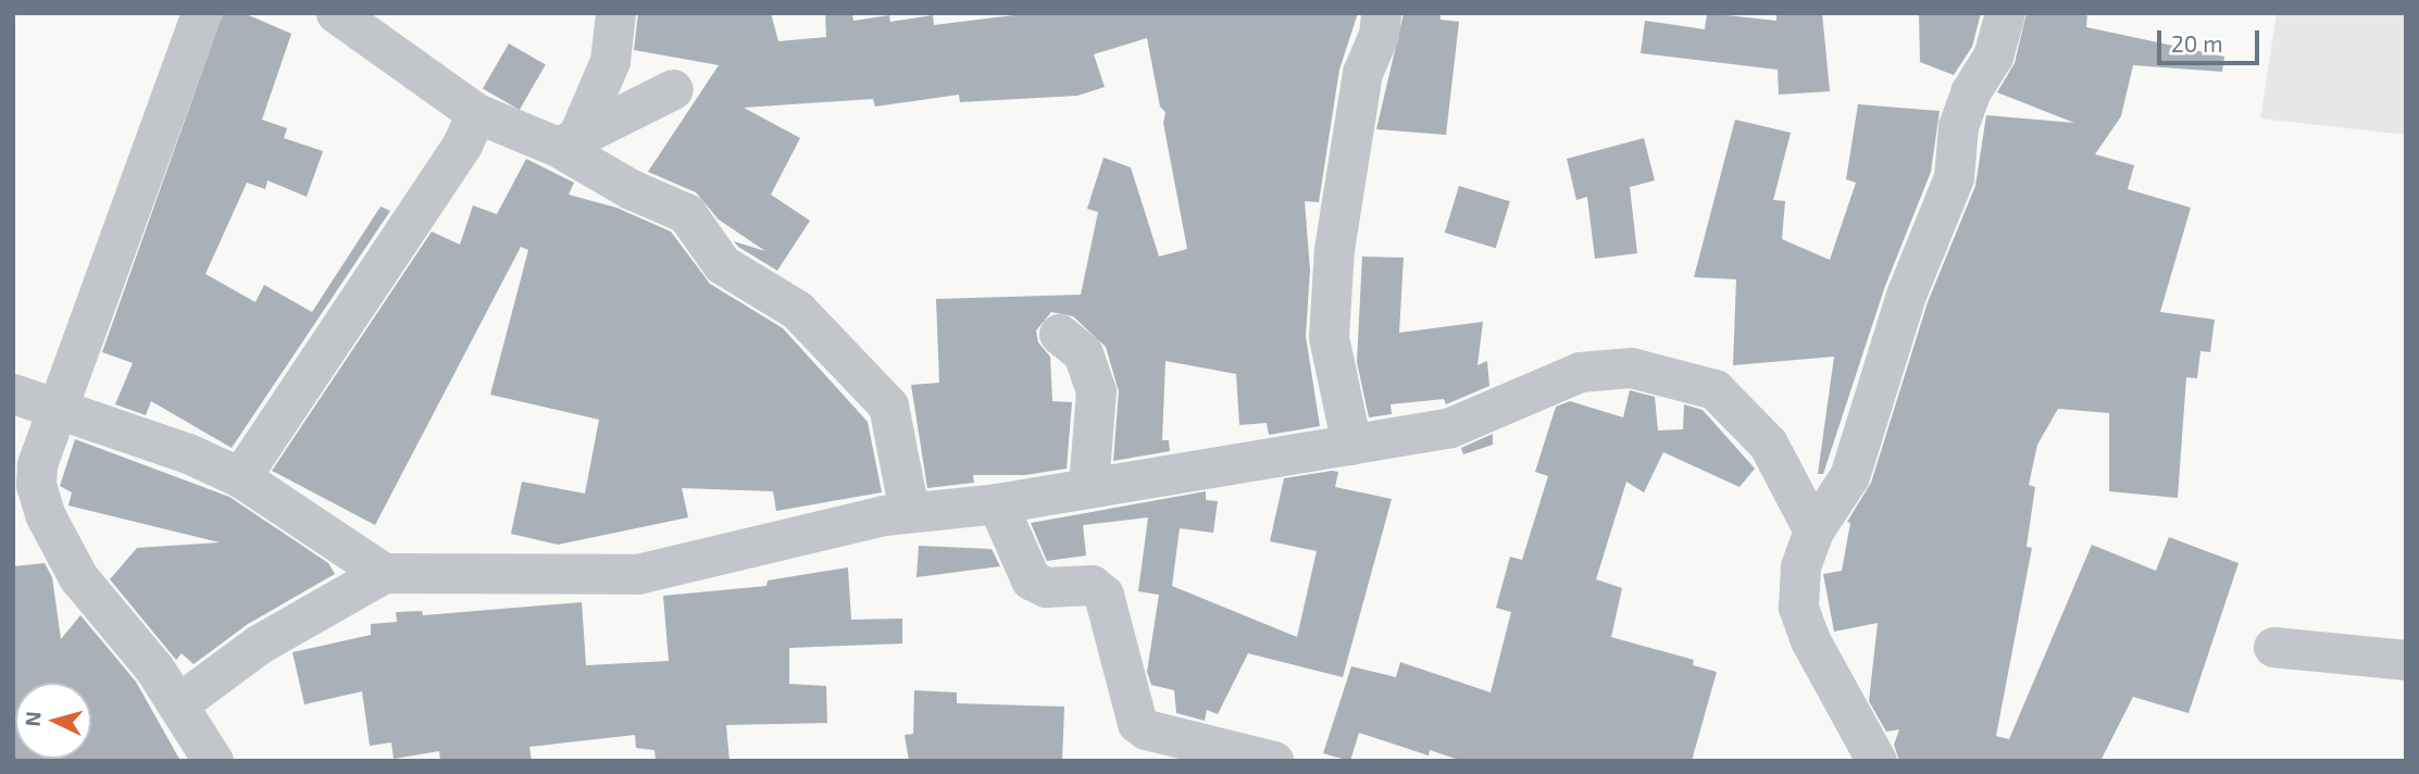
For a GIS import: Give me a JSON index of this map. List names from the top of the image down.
{
  "scale_bar": "20 m",
  "north": "left"
}
